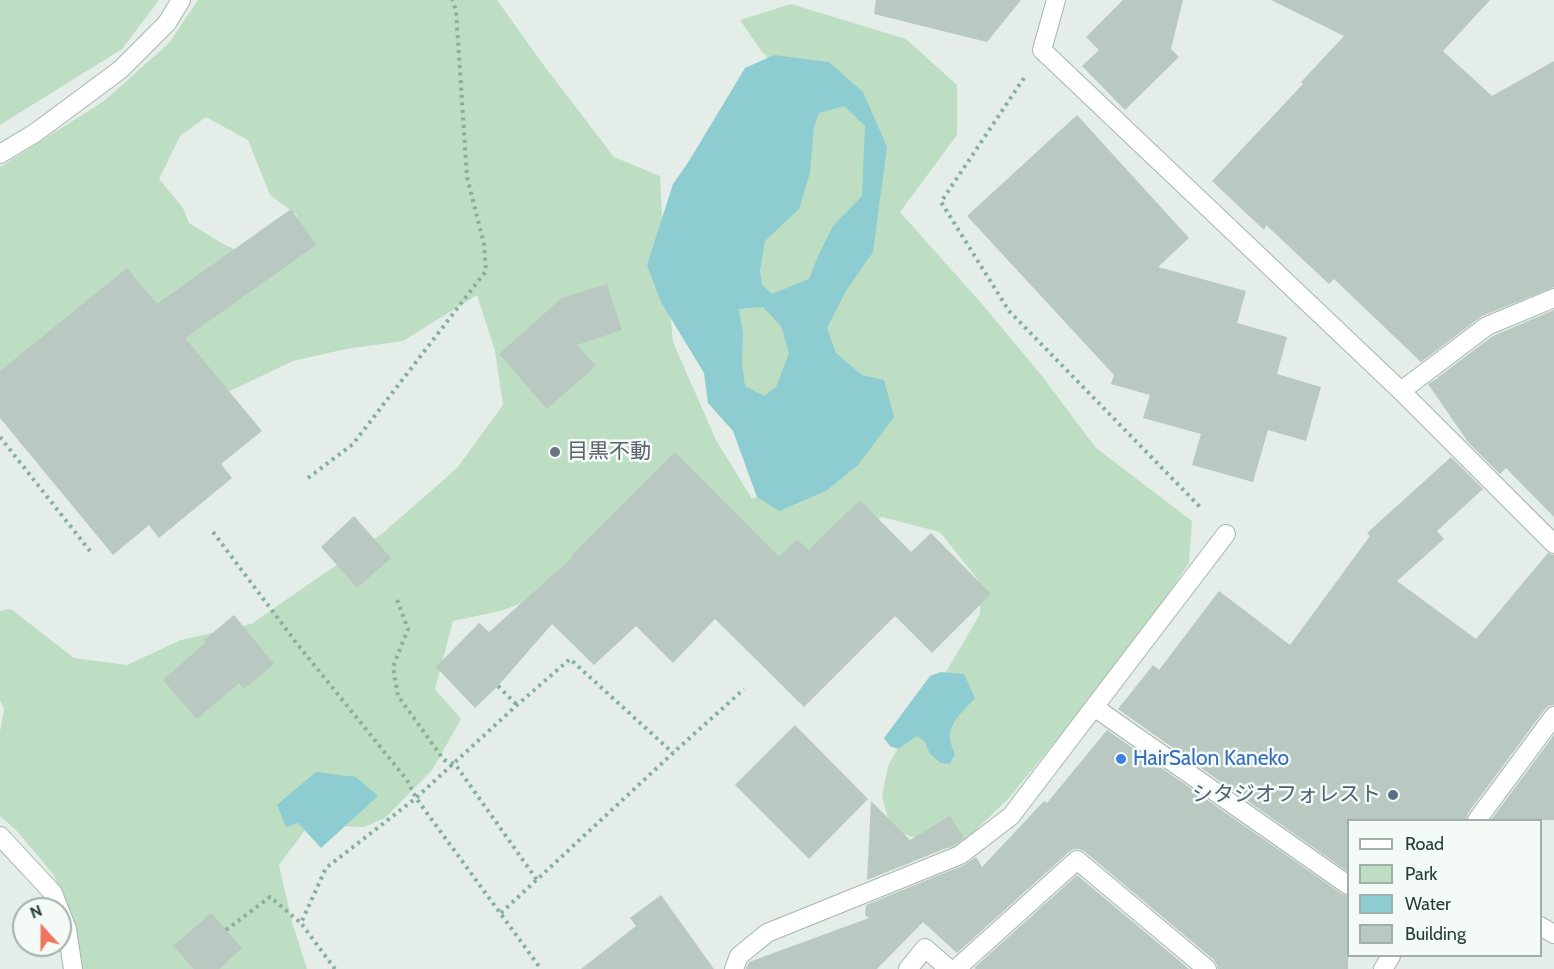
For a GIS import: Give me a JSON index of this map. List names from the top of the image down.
{
  "places": ["目黒不動", "HairSalon Kaneko", "シタジオフォレスト"],
  "legend": [
    "Road",
    "Park",
    "Water",
    "Building"
  ],
  "north": "top"
}
